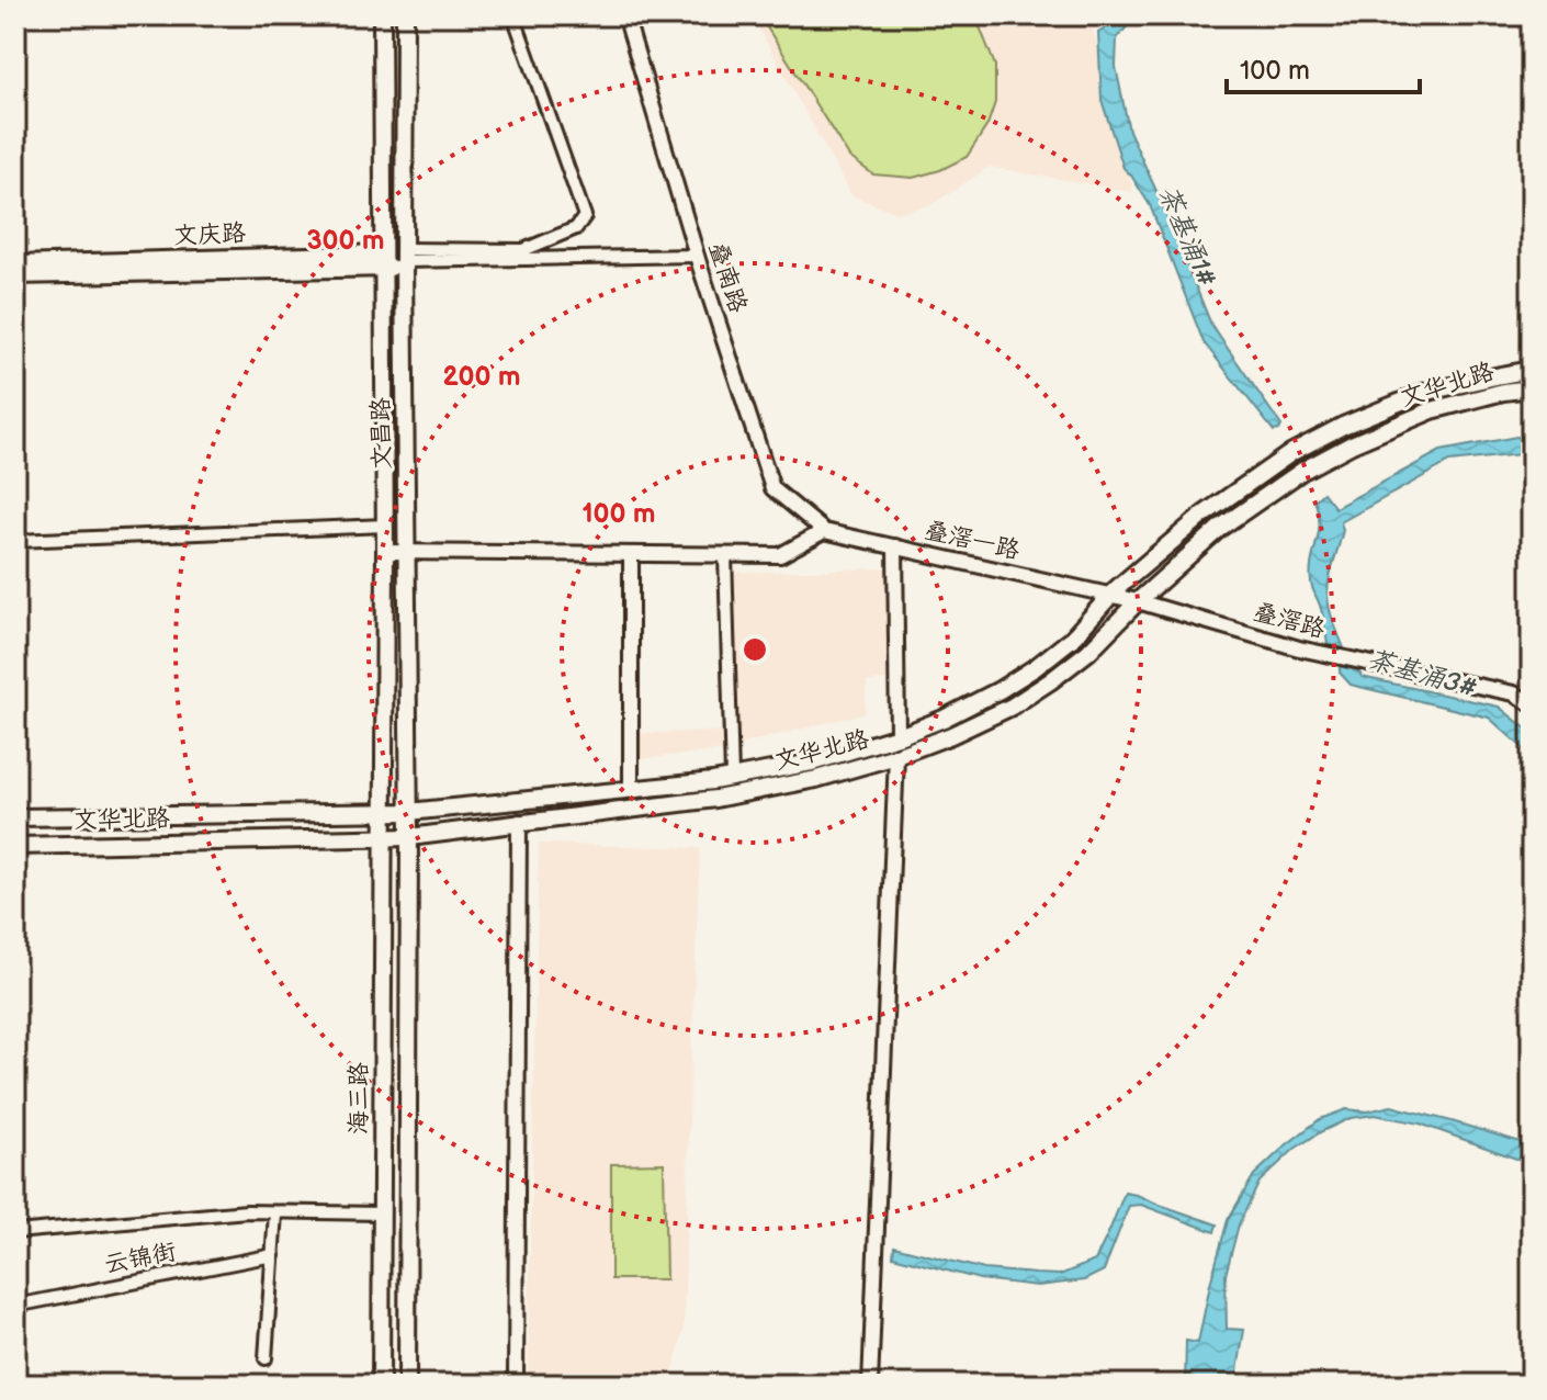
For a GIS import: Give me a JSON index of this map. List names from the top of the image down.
{
  "streets": {
    "main road": [
      "文庆路",
      "文华北路",
      "文昌路",
      "海三路"
    ],
    "street": [
      "叠南路",
      "叠滘一路",
      "叠滘路",
      "云锦街"
    ]
  },
  "crossings": [
    ["文庆路", "文昌路"],
    ["叠南路", "叠滘一路"],
    ["文华北路", "文昌路"],
    ["文华北路", "叠滘一路"],
    ["文华北路", "叠滘路"],
    ["文华北路", "海三路"],
    ["文昌路", "海三路"],
    ["叠滘一路", "叠滘路"]
  ],
  "water": ["茶基涌1#", "茶基涌3#"],
  "scale_bar": "100 m",
  "rings": ["300 m", "200 m", "100 m"]
}
